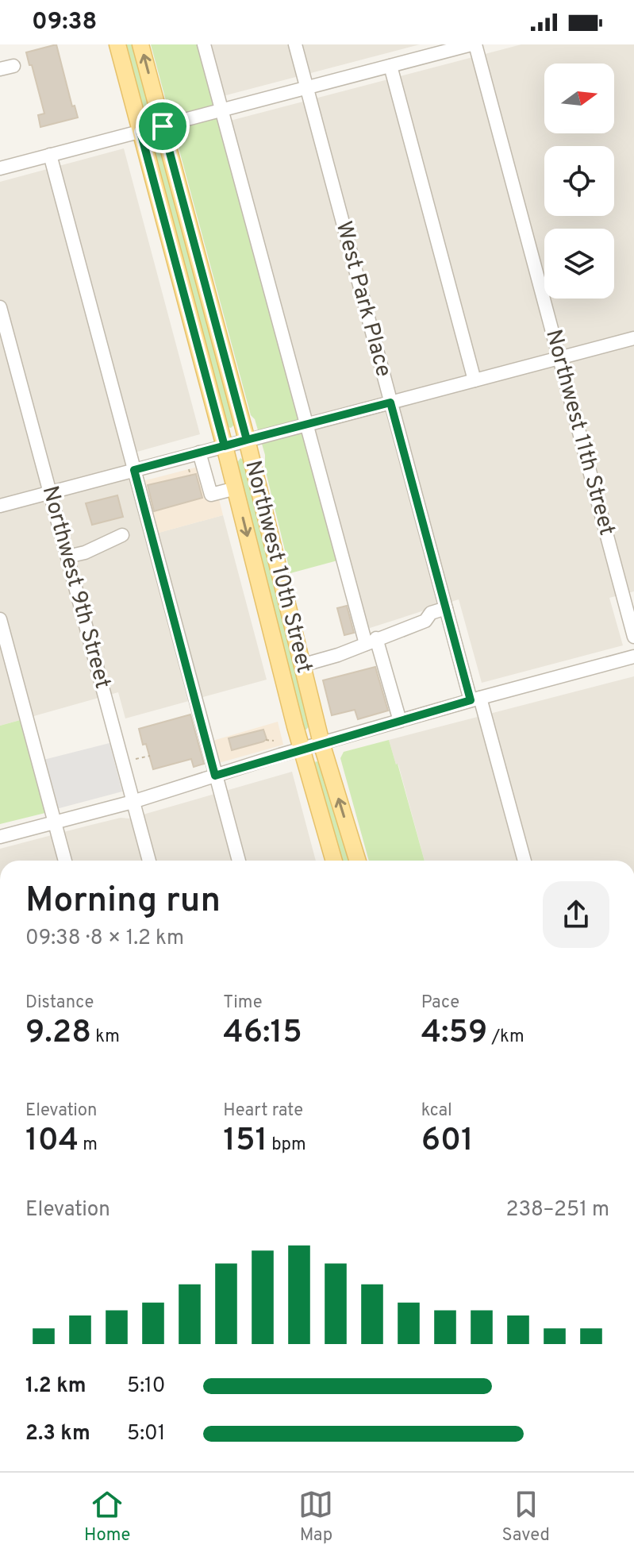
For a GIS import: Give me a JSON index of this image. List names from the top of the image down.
{
  "streets": {
    "main road": ["Northwest 10th Street"],
    "street": ["West Park Place", "Northwest 11th Street", "Northwest 9th Street"]
  },
  "north": "right",
  "page": {
    "status": "09:38",
    "heading": ["Morning run", "09:38 · 8 × 1.2 km"],
    "stats": [
      ["Distance", "9.28 km"],
      ["Time", "46:15"],
      ["Pace", "4:59 /km"],
      ["Elevation", "104 m"],
      ["Heart rate", "151 bpm"],
      ["kcal", "601"]
    ],
    "chart": ["Elevation", "238–251 m"],
    "list": [
      {
        "name": "1.2 km",
        "note": "5:10"
      },
      {
        "name": "2.3 km",
        "note": "5:01"
      }
    ],
    "tabs": ["Home", "Map", "Saved"]
  }
}
